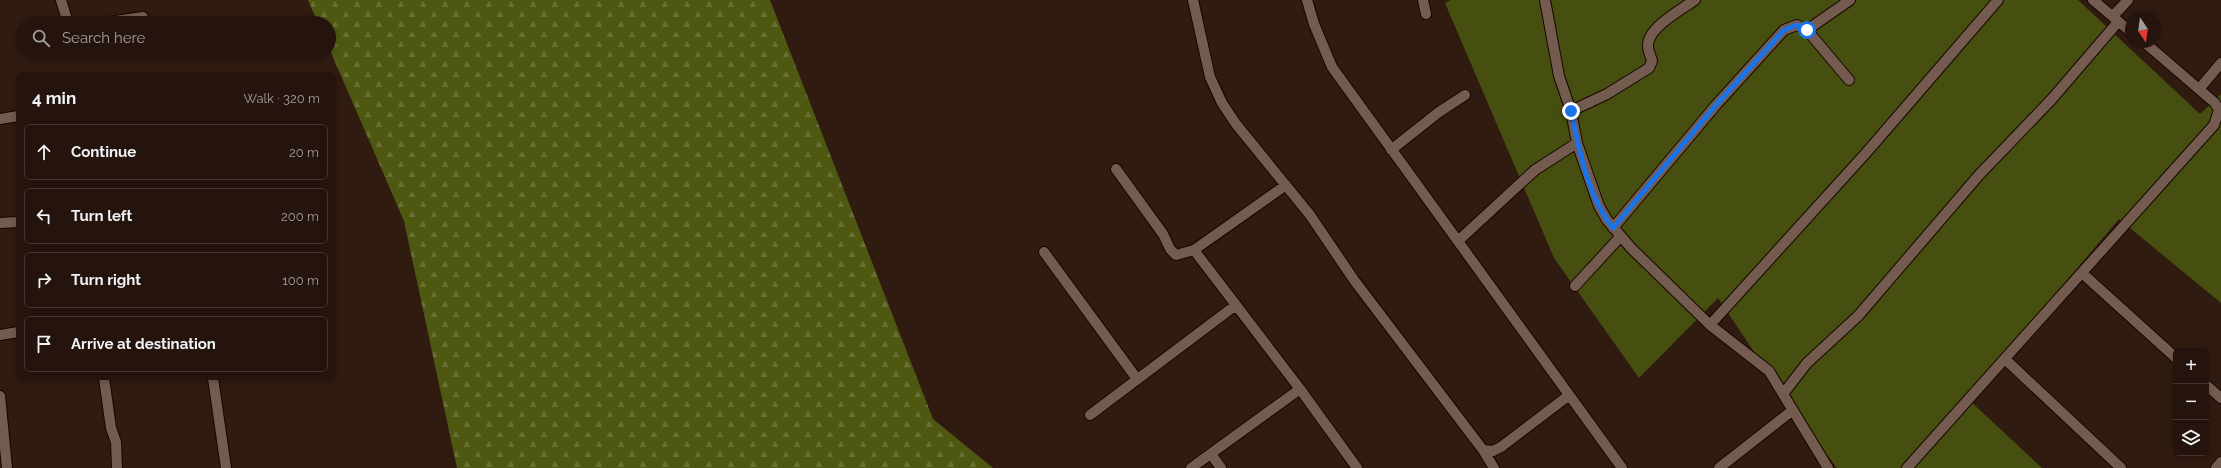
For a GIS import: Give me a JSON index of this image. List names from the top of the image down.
{
  "north": "bottom",
  "page": {
    "search": "Search here",
    "heading": ["4 min", "Walk · 320 m"],
    "list": [
      ["Continue", "20 m"],
      ["Turn left", "200 m"],
      ["Turn right", "100 m"],
      "Arrive at destination"
    ],
    "map_buttons": ["+", "−"]
  }
}
